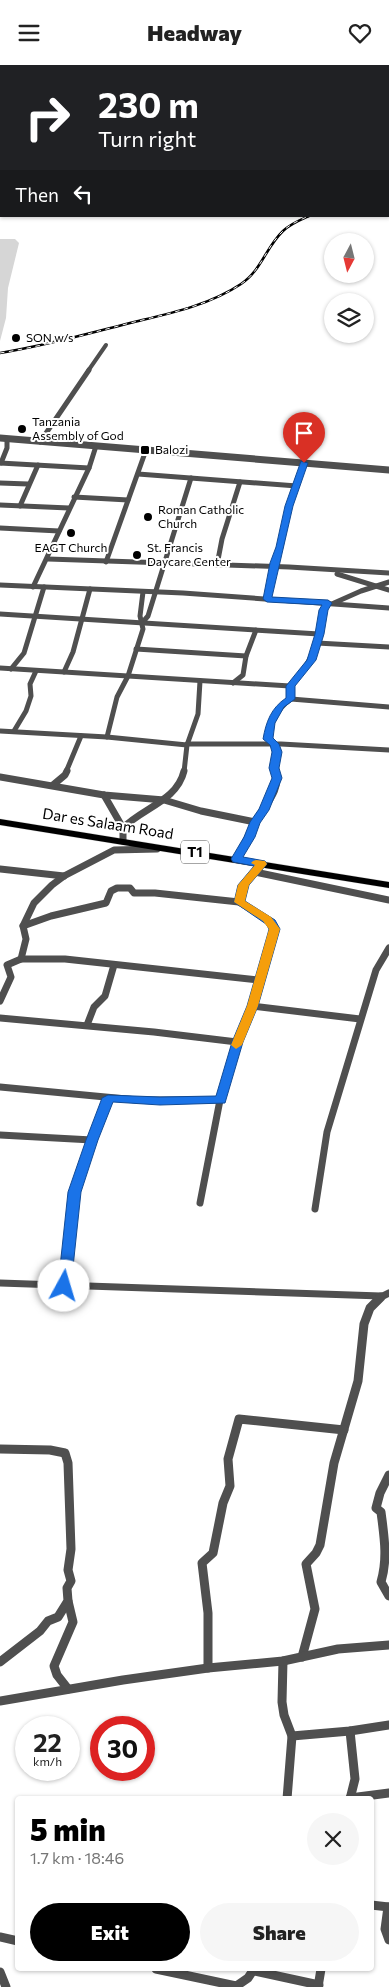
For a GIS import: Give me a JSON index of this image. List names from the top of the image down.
{
  "streets": {
    "highway": ["Dar es Salaam Road", "T1"]
  },
  "places": {
    "other": [
      "SON w/s",
      "Tanzania Assembly of God",
      "Roman Catholic Church",
      "EAGT Church",
      "St. Francis Daycare Center"
    ],
    "transit": ["Balozi"]
  },
  "north": "bottom",
  "page": {
    "header": "Headway",
    "turn": ["230 m", "Turn right"],
    "then": "Then",
    "speed": "22 km/h",
    "limit": "30",
    "heading": ["5 min", "1.7 km · 18:46"],
    "buttons": ["Exit", "Share"]
  }
}
